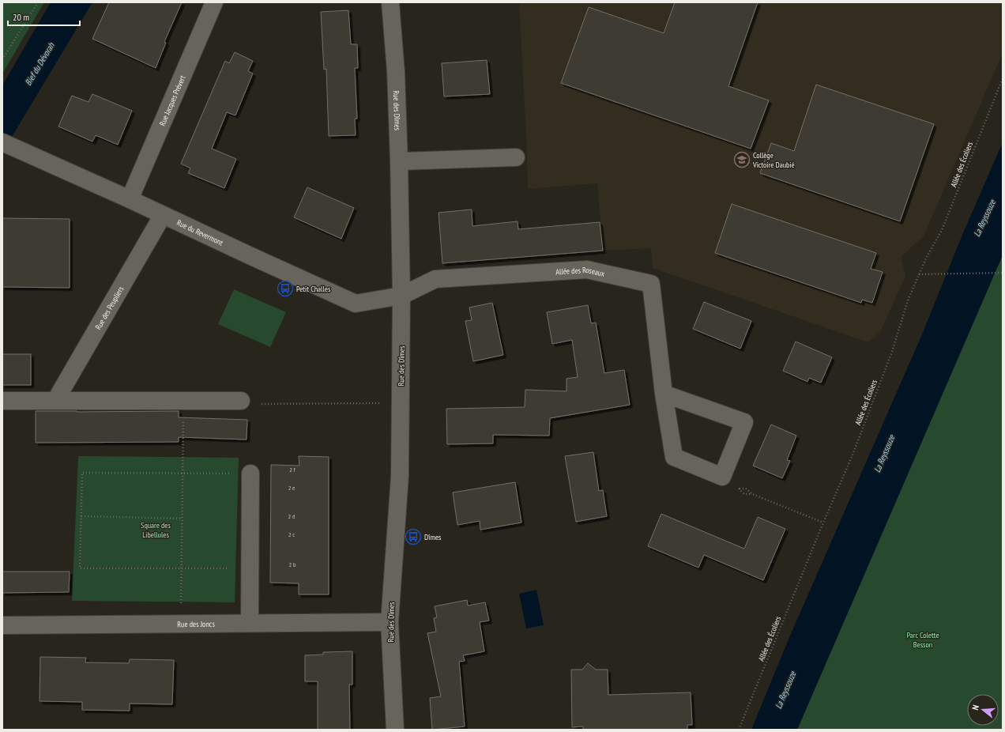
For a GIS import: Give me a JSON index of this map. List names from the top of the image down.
{
  "streets": {
    "street": [
      "Rue Jacques Prévert",
      "Rue des Dîmes",
      "Rue du Revermont",
      "Allée des Roseaux",
      "Rue des Peupliers",
      "Rue des Joncs"
    ],
    "path": ["Allée des Écoliers"]
  },
  "crossings": [
    ["Rue Jacques Prévert", "Rue du Revermont"],
    ["Rue des Dîmes", "Rue du Revermont"],
    ["Rue des Dîmes", "Allée des Roseaux"],
    ["Rue des Dîmes", "Rue des Joncs"],
    ["Rue du Revermont", "Allée des Roseaux"],
    ["Rue du Revermont", "Rue des Peupliers"]
  ],
  "water": ["Bief du Dévorah", "La Reyssouze"],
  "parks": ["Square des Libellules", "Parc Colette Besson"],
  "places": {
    "school or university": ["Collège Victoire Daubié"],
    "bus stop": ["Petit Challes", "Dîmes"]
  },
  "house_numbers": [
    "2 f",
    "2 e",
    "2 d",
    "2 c",
    "2 b"
  ],
  "scale_bar": "20 m",
  "north": "left"
}
